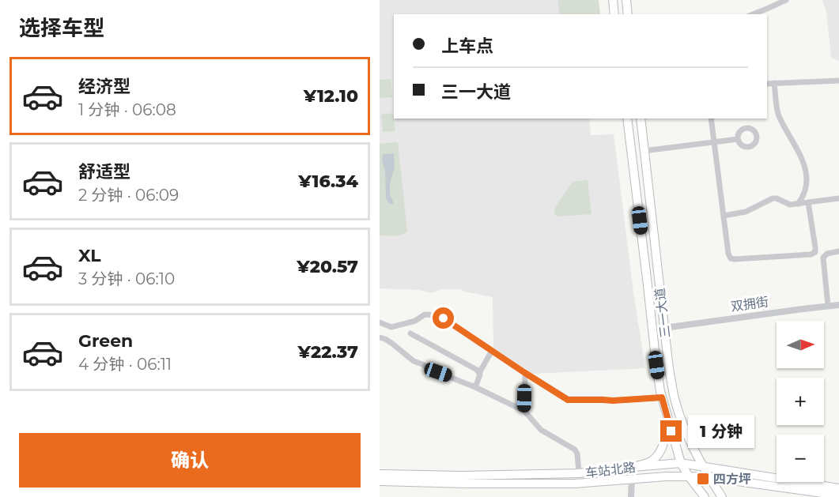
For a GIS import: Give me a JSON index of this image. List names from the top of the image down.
{
  "streets": {
    "main road": ["三一大道", "车站北路"],
    "street": ["双拥街"]
  },
  "crossings": [
    ["双拥街", "三一大道"],
    ["三一大道", "车站北路"]
  ],
  "places": {
    "transit": ["四方坪"]
  },
  "north": "right",
  "page": {
    "heading": "选择车型",
    "banner": ["上车点", "三一大道"],
    "list": [
      {
        "name": "经济型",
        "note": "1 分钟 · 06:08",
        "value": "¥12.10"
      },
      {
        "name": "舒适型",
        "note": "2 分钟 · 06:09",
        "value": "¥16.34"
      },
      {
        "name": "XL",
        "note": "3 分钟 · 06:10",
        "value": "¥20.57"
      },
      {
        "name": "Green",
        "note": "4 分钟 · 06:11",
        "value": "¥22.37"
      }
    ],
    "map_buttons": ["+", "−"],
    "bubble": "1 分钟",
    "buttons": "确认"
  }
}
